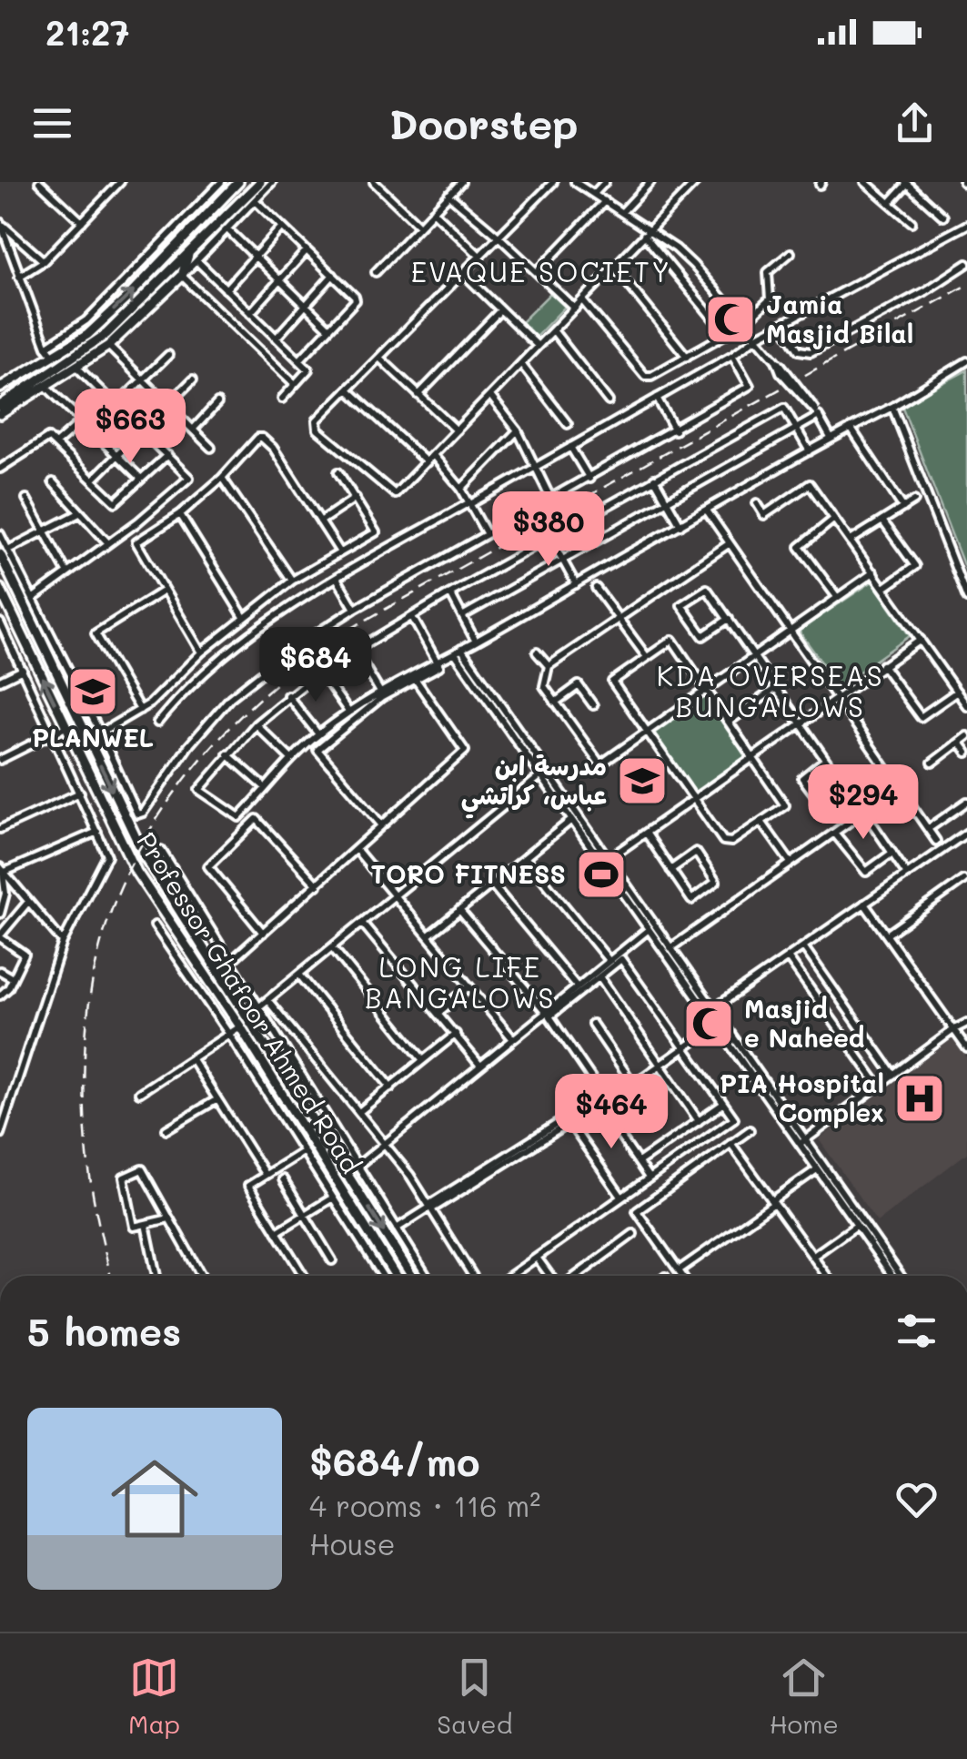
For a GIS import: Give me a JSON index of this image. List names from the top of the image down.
{
  "streets": {
    "main road": ["Professor Ghafoor Ahmed Road"]
  },
  "districts": ["EVAQUE SOCIETY", "KDA OVERSEAS BUNGALOWS", "LONG LIFE BANGALOWS"],
  "places": {
    "mosque": ["Jamia Masjid Bilal", "Masjid e Naheed"],
    "school or university": ["PLANWEL", "مدرسة ابن عباس، كراتشي"],
    "sports": ["TORO FITNESS"],
    "hospital": ["PIA Hospital Complex"]
  },
  "page": {
    "status": "21:27",
    "header": "Doorstep",
    "price": [
      "$663",
      "$380",
      "$684",
      "$294",
      "$464"
    ],
    "heading": "5 homes",
    "list": [
      {
        "name": "$684/mo",
        "note": "4 rooms · 116 m² · House"
      }
    ],
    "tabs": ["Map", "Saved", "Home"]
  }
}
